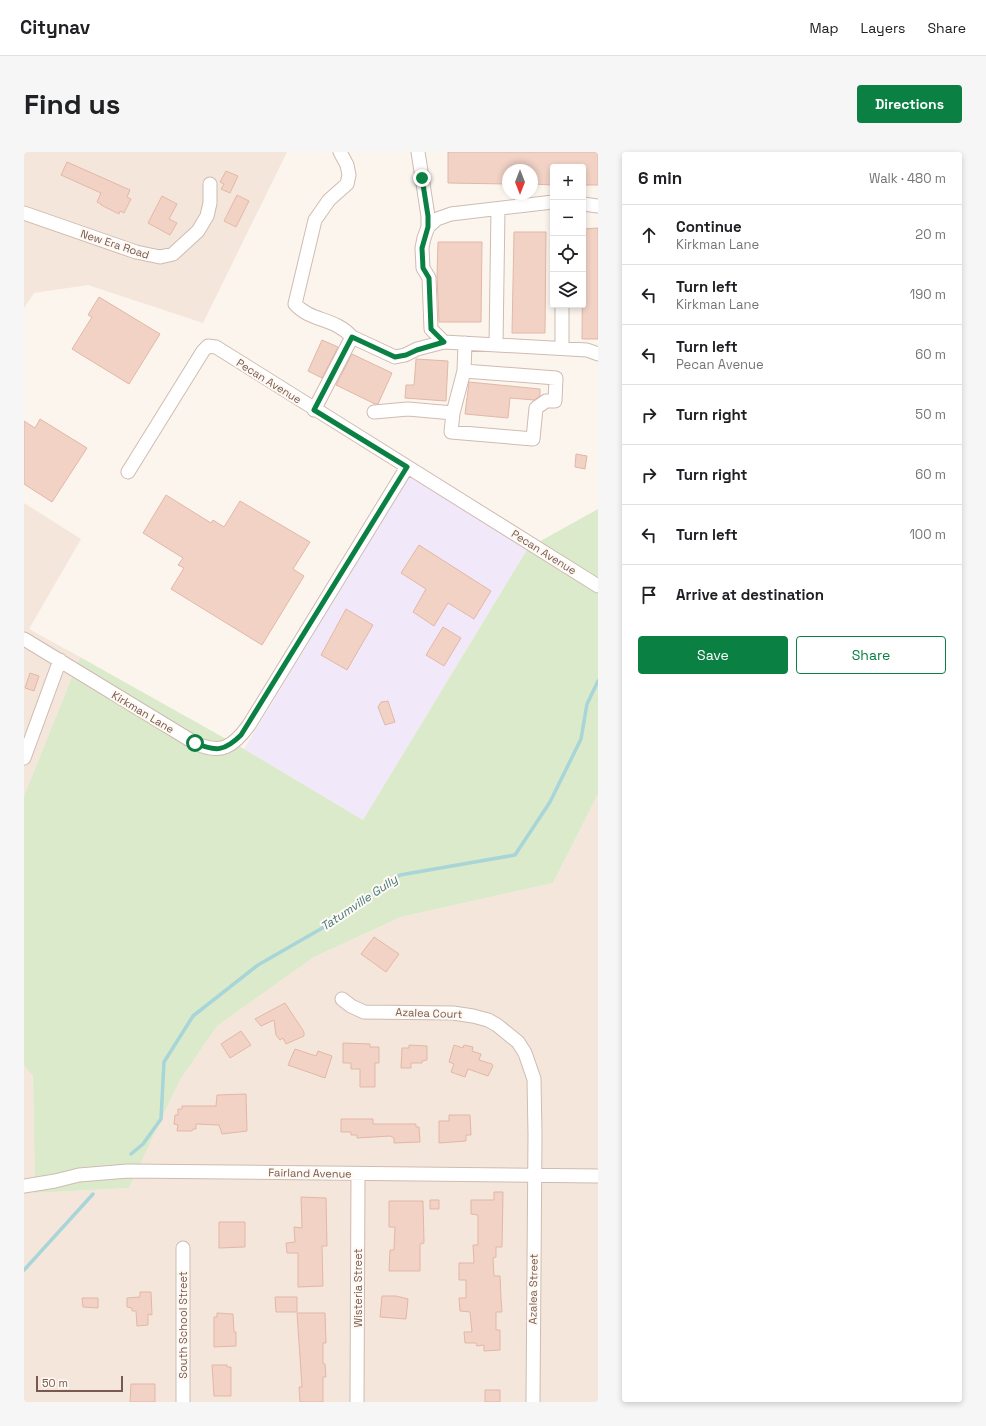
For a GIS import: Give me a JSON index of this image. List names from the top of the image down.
{
  "streets": {
    "street": [
      "New Era Road",
      "Pecan Avenue",
      "Kirkman Lane",
      "Azalea Court",
      "Fairland Avenue",
      "Wisteria Street",
      "Azalea Street",
      "South School Street"
    ]
  },
  "crossings": [
    ["Pecan Avenue", "Kirkman Lane"],
    ["Azalea Court", "Fairland Avenue"],
    ["Azalea Court", "Azalea Street"],
    ["Fairland Avenue", "Wisteria Street"],
    ["Fairland Avenue", "Azalea Street"]
  ],
  "water": ["Tatumville Gully"],
  "scale_bar": "50 m",
  "north": "bottom",
  "page": {
    "header": "Citynav",
    "nav": ["Map", "Layers", "Share"],
    "buttons": [
      "Directions",
      ["Save", "Share"]
    ],
    "title": "Find us",
    "heading": ["6 min", "Walk · 480 m"],
    "map_buttons": ["+", "−"],
    "list": [
      ["Continue", "Kirkman Lane", "20 m"],
      ["Turn left", "Kirkman Lane", "190 m"],
      ["Turn left", "Pecan Avenue", "60 m"],
      ["Turn right", "50 m"],
      ["Turn right", "60 m"],
      ["Turn left", "100 m"],
      "Arrive at destination"
    ],
    "scale": "50 m"
  }
}
